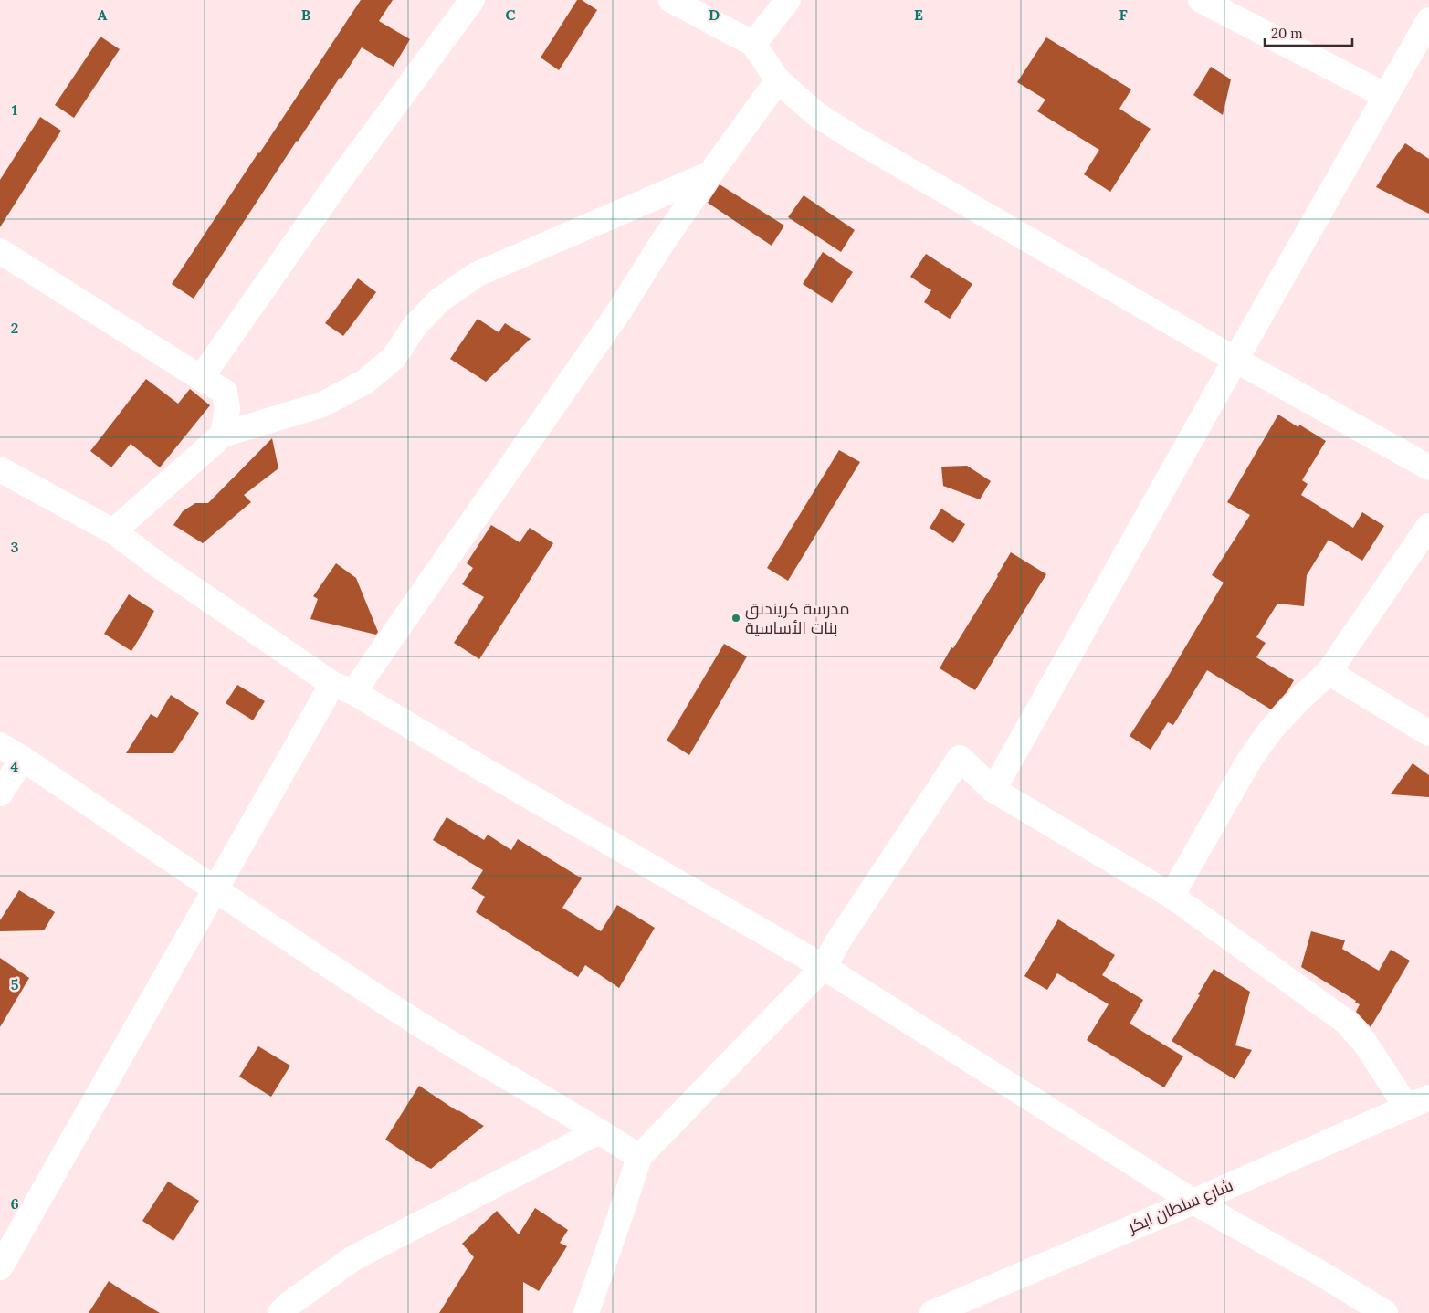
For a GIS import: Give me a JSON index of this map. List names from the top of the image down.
{
  "streets": {
    "main road": ["شارع سلطان ابكر"]
  },
  "places": ["مدرسة كريندنق بنات الأساسية"],
  "scale_bar": "20 m",
  "grid": {
    "columns": [
      "A",
      "B",
      "C",
      "D",
      "E",
      "F"
    ],
    "rows": [
      "1",
      "2",
      "3",
      "4",
      "5",
      "6"
    ]
  }
}
